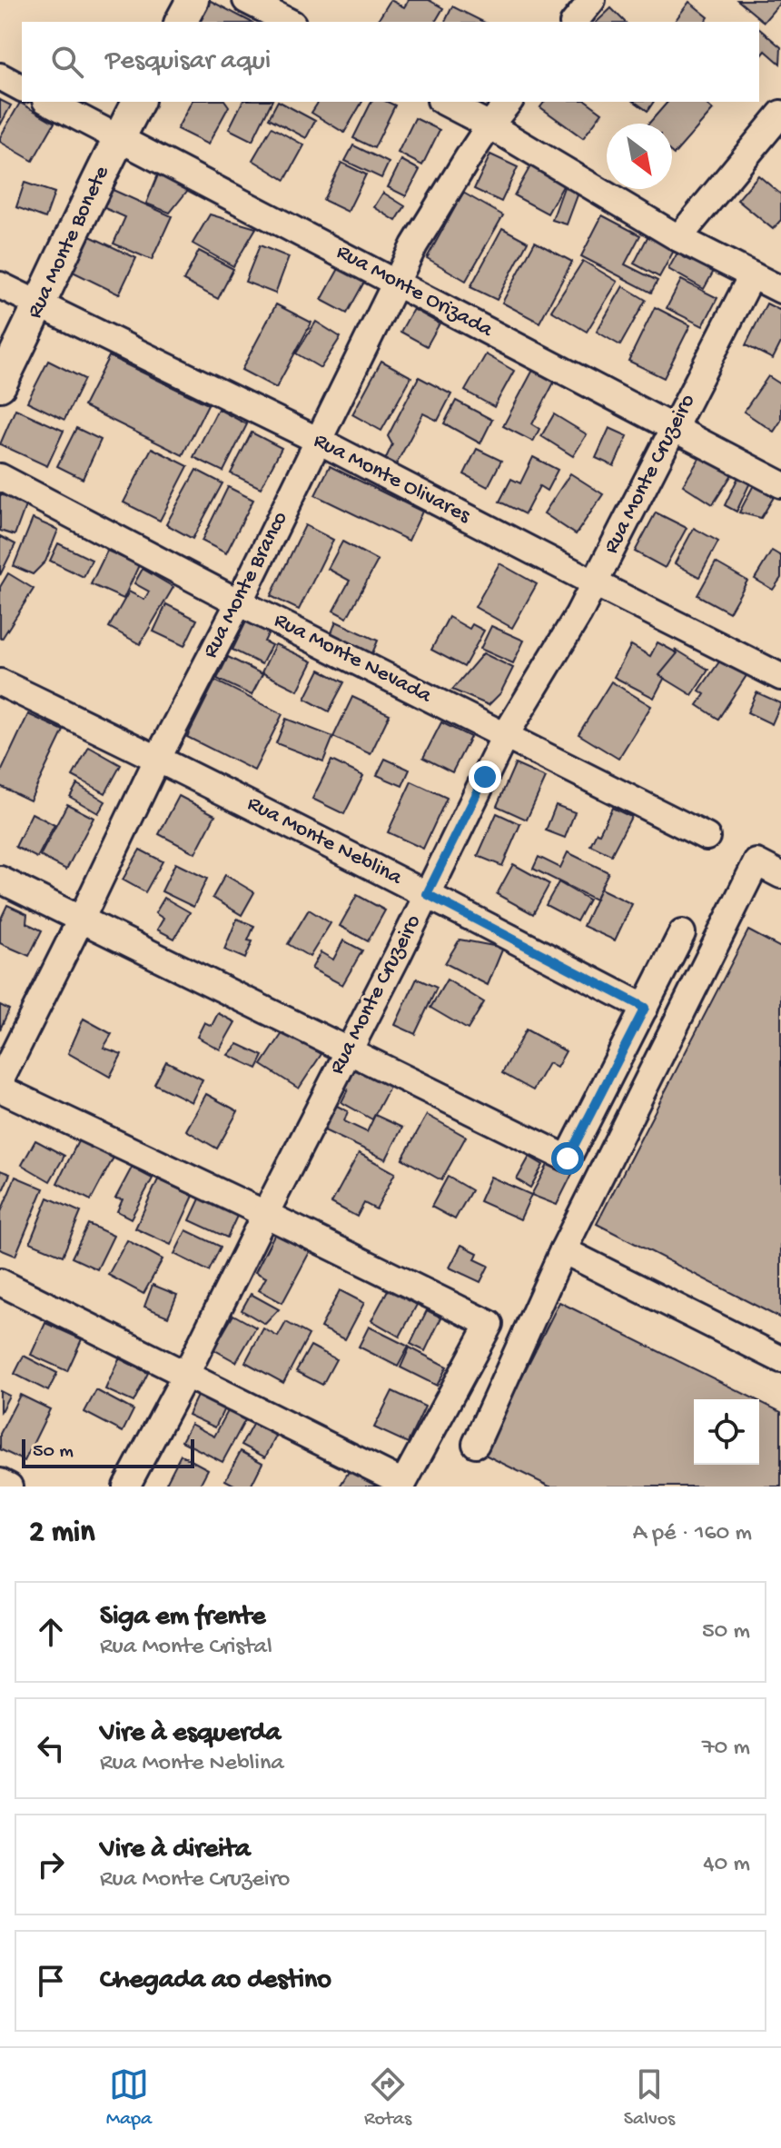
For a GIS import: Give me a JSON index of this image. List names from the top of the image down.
{
  "streets": {
    "main road": ["Rua Monte Bonete"],
    "street": [
      "Rua Monte Orizada",
      "Rua Monte Cruzeiro",
      "Rua Monte Olivares",
      "Rua Monte Branco",
      "Rua Monte Nevada",
      "Rua Monte Neblina"
    ]
  },
  "crossings": [
    ["Rua Monte Bonete", "Rua Monte Orizada"],
    ["Rua Monte Bonete", "Rua Monte Olivares"],
    ["Rua Monte Orizada", "Rua Monte Cruzeiro"],
    ["Rua Monte Orizada", "Rua Monte Branco"],
    ["Rua Monte Cruzeiro", "Rua Monte Olivares"],
    ["Rua Monte Cruzeiro", "Rua Monte Nevada"],
    ["Rua Monte Cruzeiro", "Rua Monte Neblina"],
    ["Rua Monte Olivares", "Rua Monte Branco"],
    ["Rua Monte Branco", "Rua Monte Nevada"],
    ["Rua Monte Branco", "Rua Monte Neblina"]
  ],
  "scale_bar": "50 m",
  "north": "bottom right",
  "page": {
    "search": "Pesquisar aqui",
    "scale": "50 m",
    "heading": ["2 min", "A pé · 160 m"],
    "list": [
      ["Siga em frente", "Rua Monte Cristal", "50 m"],
      ["Vire à esquerda", "Rua Monte Neblina", "70 m"],
      ["Vire à direita", "Rua Monte Cruzeiro", "40 m"],
      "Chegada ao destino"
    ],
    "nav": ["Mapa", "Rotas", "Salvos"]
  }
}
